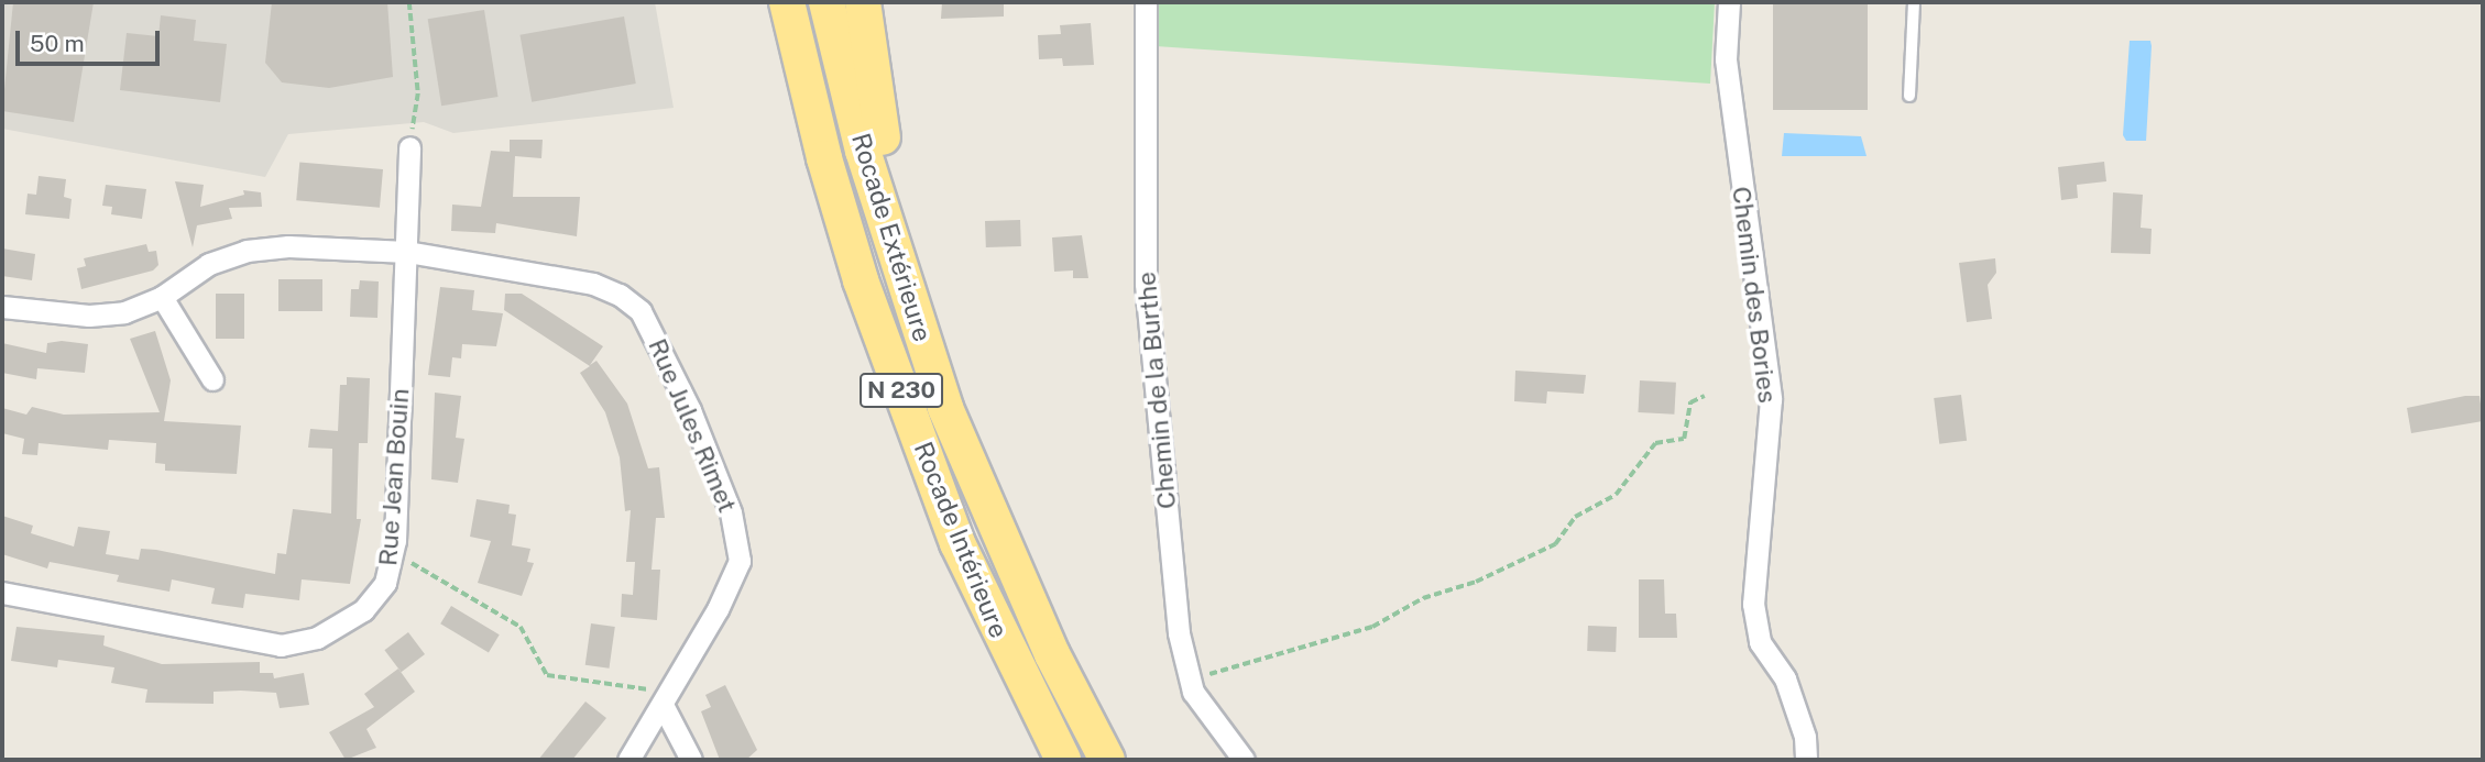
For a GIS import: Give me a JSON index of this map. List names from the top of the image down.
{
  "streets": {
    "highway": ["Rocade Extérieure", "N 230", "Rocade Intérieure"],
    "street": [
      "Chemin des Bories",
      "Chemin de la Burthe",
      "Rue Jules Rimet",
      "Rue Jean Bouin"
    ]
  },
  "crossings": [
    ["Rue Jules Rimet", "Rue Jean Bouin"]
  ],
  "scale_bar": "50 m"
}
